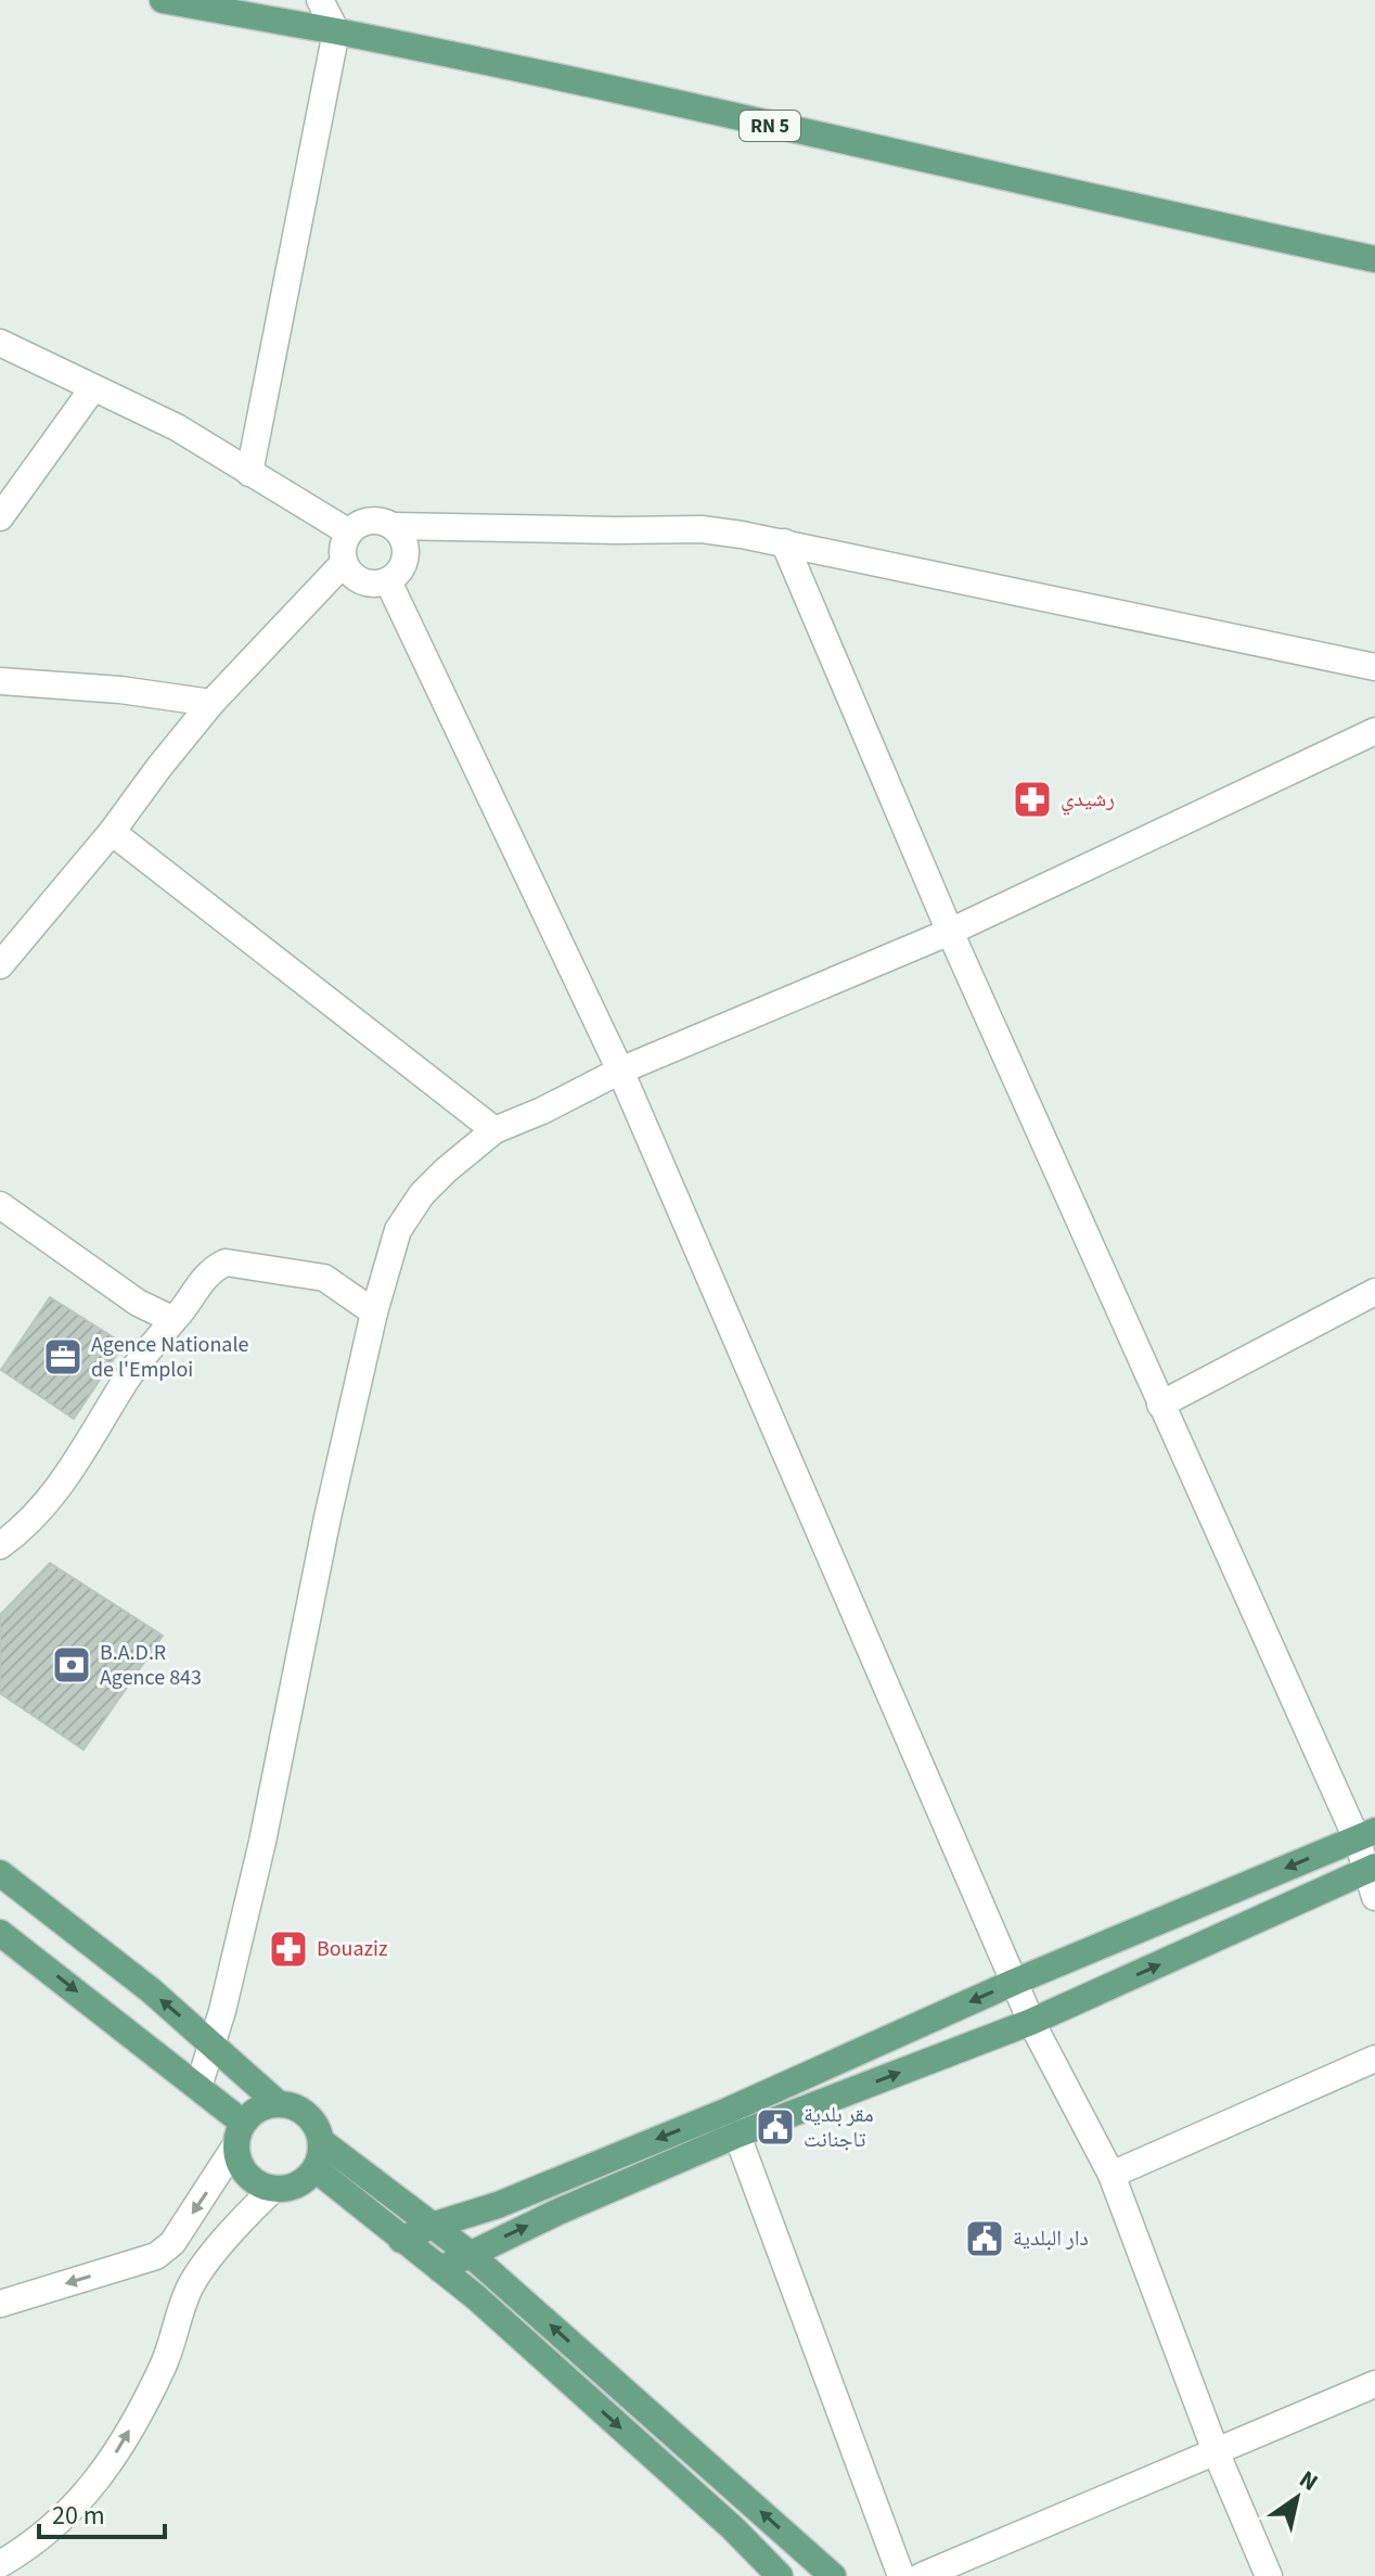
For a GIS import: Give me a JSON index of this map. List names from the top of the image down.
{
  "streets": {
    "main road": ["RN 5"]
  },
  "places": {
    "pharmacy": ["رشيدي", "Bouaziz"],
    "office": ["Agence Nationale de l'Emploi"],
    "bank": ["B.A.D.R Agence 843"],
    "public building": ["مقر بلدية تاجنانت", "دار البلدية"]
  },
  "scale_bar": "20 m",
  "north": "top right"
}
